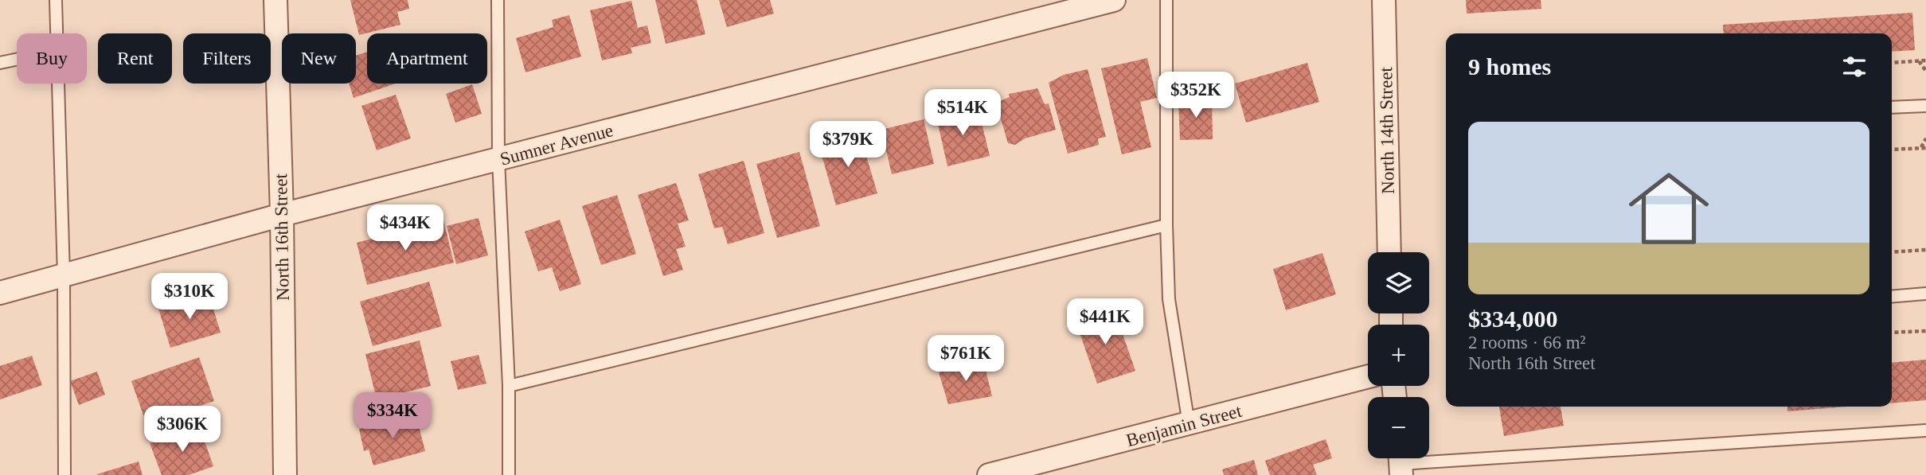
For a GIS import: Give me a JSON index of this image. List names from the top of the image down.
{
  "streets": {
    "street": [
      "North 14th Street",
      "Sumner Avenue",
      "North 16th Street",
      "Benjamin Street"
    ]
  },
  "crossings": [
    ["Sumner Avenue", "North 16th Street"]
  ],
  "page": {
    "chip": [
      "Buy",
      "Rent",
      "Filters",
      "New",
      "Apartment"
    ],
    "heading": "9 homes",
    "price": [
      "$352K",
      "$514K",
      "$379K",
      "$434K",
      "$310K",
      "$441K",
      "$761K",
      "$334K",
      "$306K"
    ],
    "list": [
      {
        "name": "$334,000",
        "note": "2 rooms · 66 m² · North 16th Street"
      }
    ],
    "map_buttons": ["+", "−"]
  }
}
